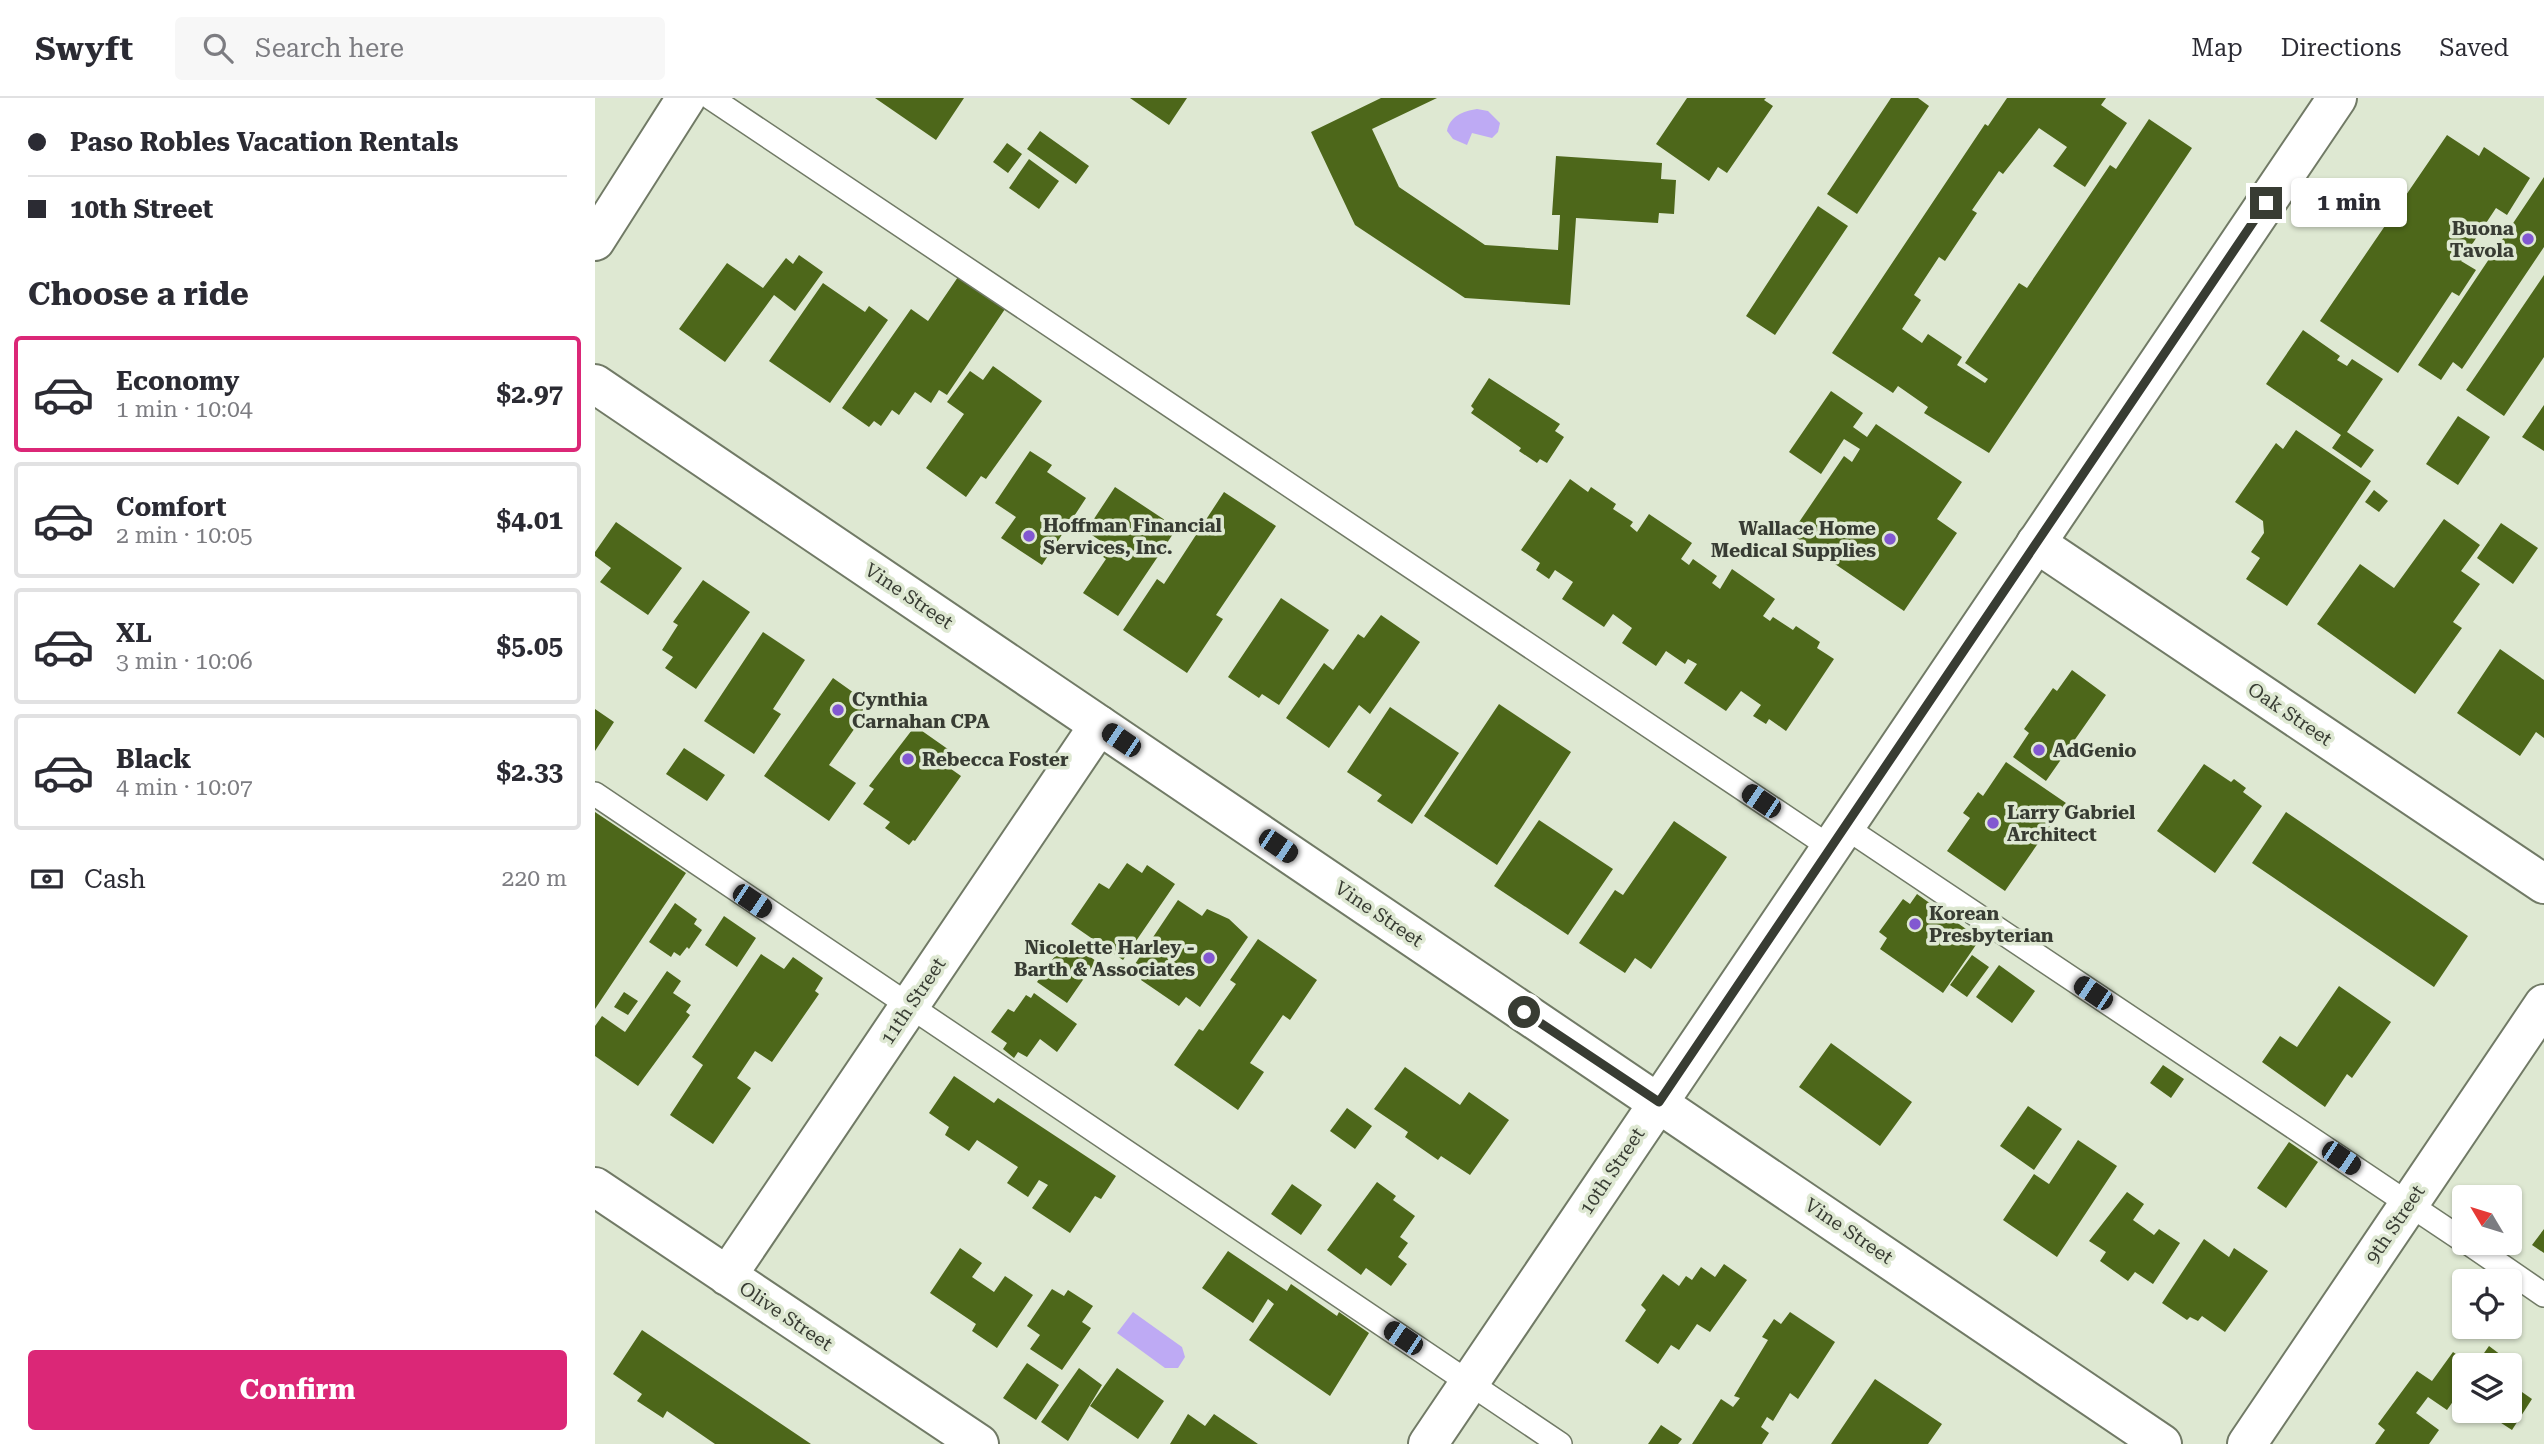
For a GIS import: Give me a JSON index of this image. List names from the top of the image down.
{
  "streets": {
    "street": [
      "Vine Street",
      "Oak Street",
      "11th Street",
      "10th Street",
      "9th Street",
      "Olive Street"
    ]
  },
  "crossings": [
    ["Vine Street", "11th Street"],
    ["Vine Street", "10th Street"],
    ["Oak Street", "10th Street"],
    ["11th Street", "Olive Street"]
  ],
  "places": [
    "Buona Tavola",
    "Hoffman Financial Services, Inc.",
    "Wallace Home Medical Supplies",
    "Cynthia Carnahan CPA",
    "AdGenio",
    "Rebecca Foster",
    "Larry Gabriel Architect",
    "Korean Presbyterian",
    "Nicolette Harley - Barth & Associates"
  ],
  "north": "top left",
  "page": {
    "header": "Swyft",
    "search": "Search here",
    "nav": ["Map", "Directions", "Saved"],
    "banner": ["Paso Robles Vacation Rentals", "10th Street"],
    "bubble": "1 min",
    "heading": "Choose a ride",
    "list": [
      {
        "name": "Economy",
        "note": "1 min · 10:04",
        "value": "$2.97"
      },
      {
        "name": "Comfort",
        "note": "2 min · 10:05",
        "value": "$4.01"
      },
      {
        "name": "XL",
        "note": "3 min · 10:06",
        "value": "$5.05"
      },
      {
        "name": "Black",
        "note": "4 min · 10:07",
        "value": "$2.33"
      }
    ],
    "pay": ["Cash", "220 m"],
    "buttons": "Confirm"
  }
}
